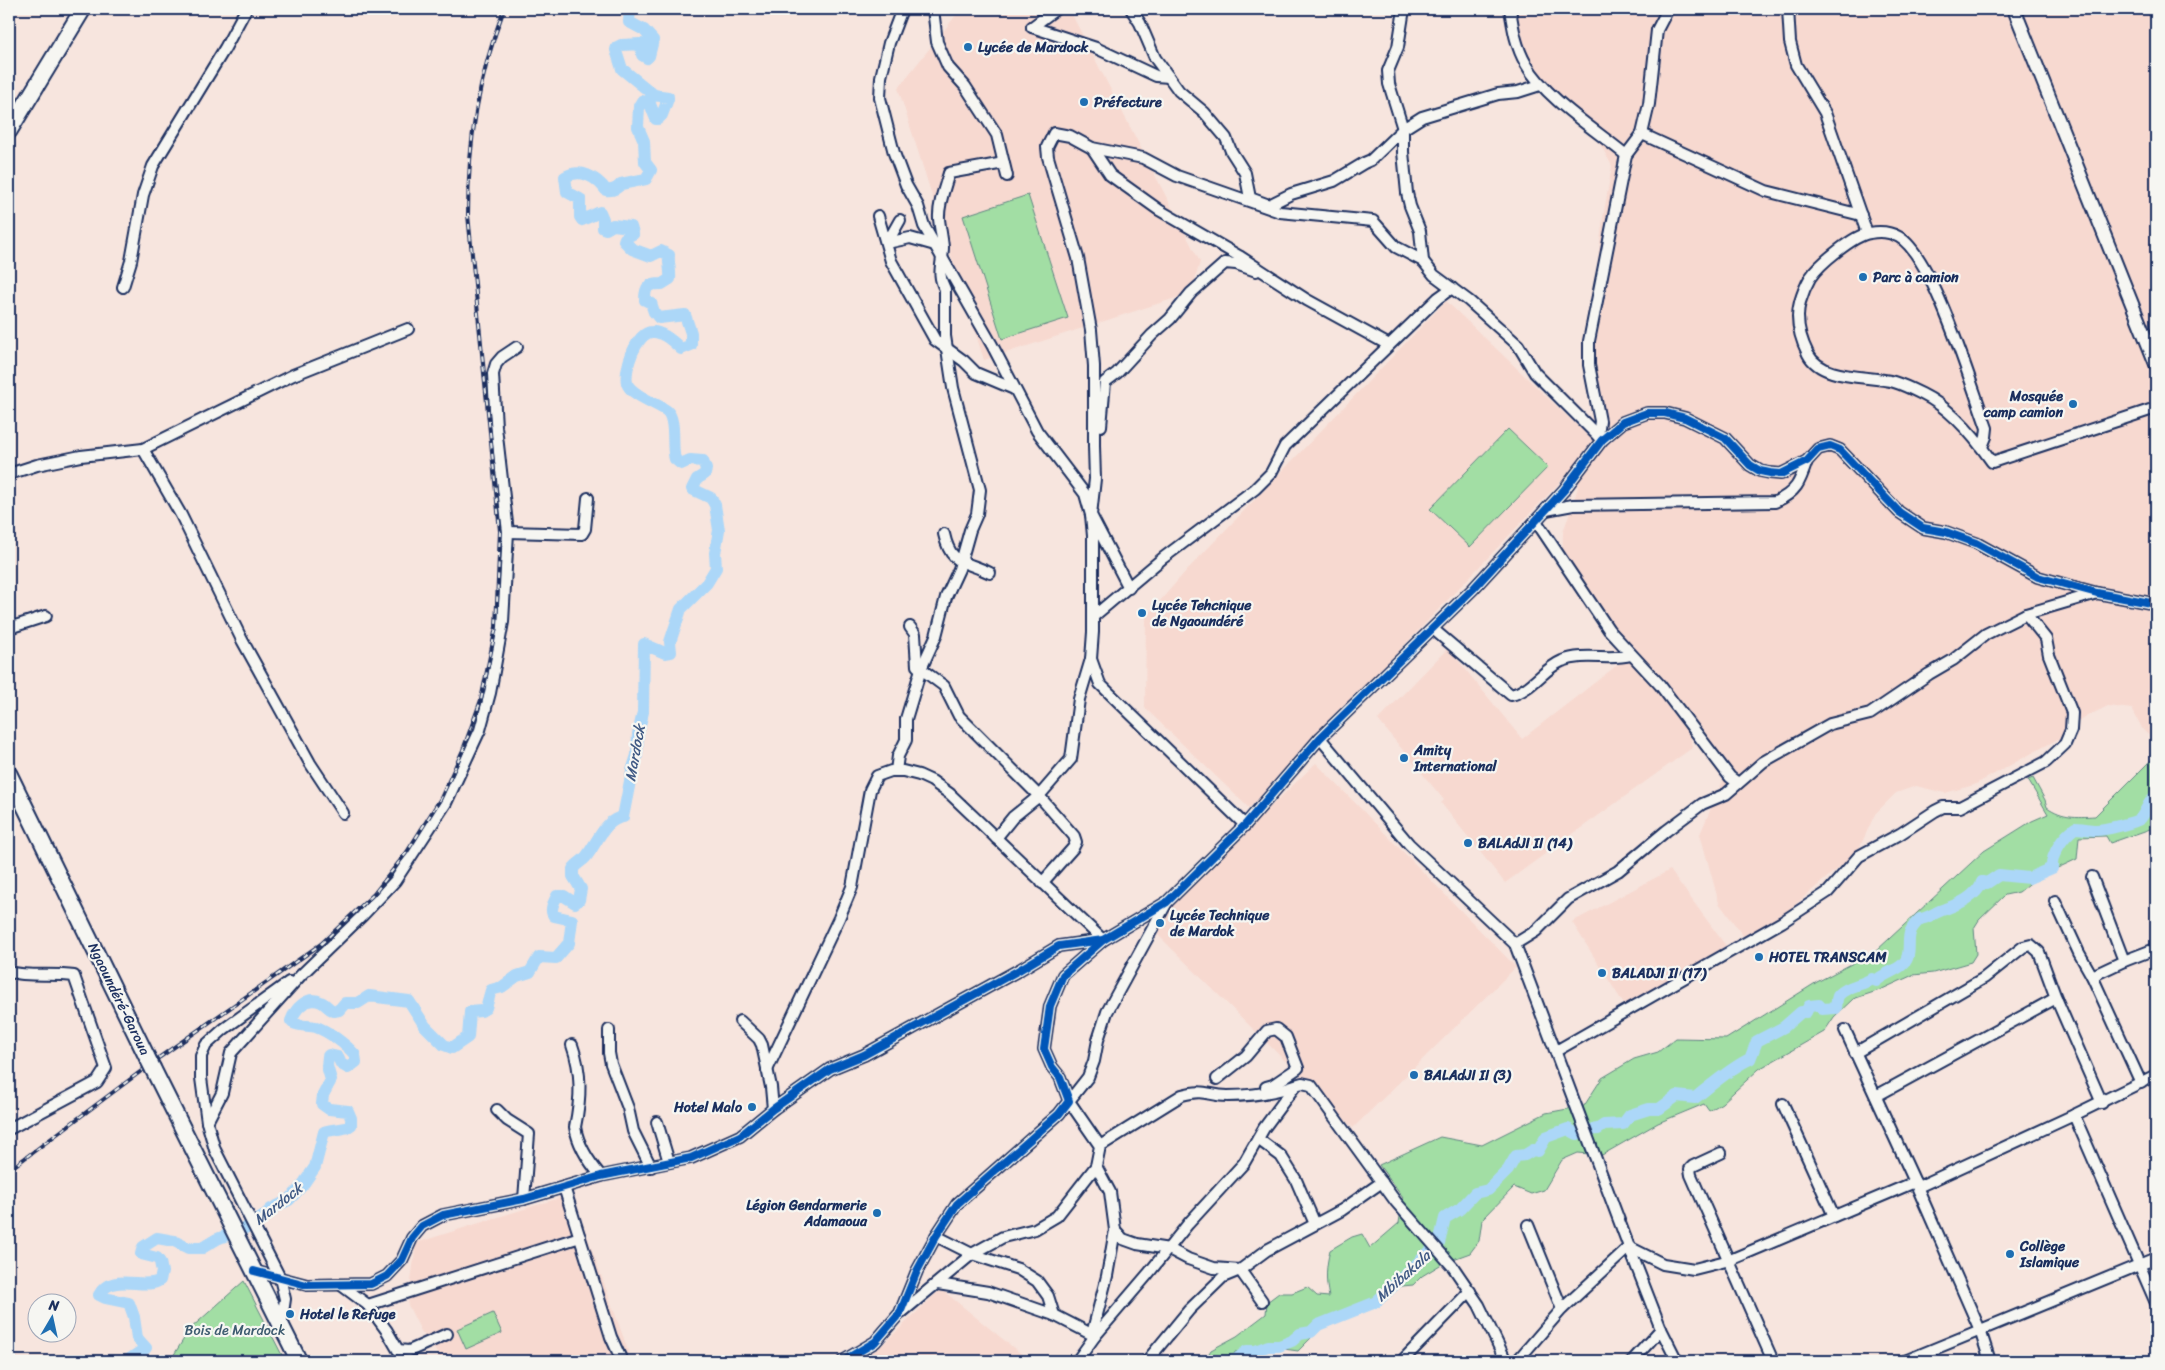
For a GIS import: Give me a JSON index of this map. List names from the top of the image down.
{
  "streets": {
    "highway": ["Ngaoundéré-Garoua"]
  },
  "water": ["Mardock", "Mbibakala"],
  "parks": ["Bois de Mardock"],
  "places": [
    "Lycée de Mardock",
    "Préfecture",
    "Parc à camion",
    "Mosquée camp camion",
    "Lycée Tehcnique de Ngaoundéré",
    "Amity International",
    "BALAdJI II (14)",
    "Lycée Technique de Mardok",
    "HOTEL TRANSCAM",
    "BALADJI II (17)",
    "BALAdJI II (3)",
    "Hotel Malo",
    "Légion Gendarmerie Adamaoua",
    "Collège Islamique",
    "Hotel le Refuge"
  ],
  "north": "top"
}
